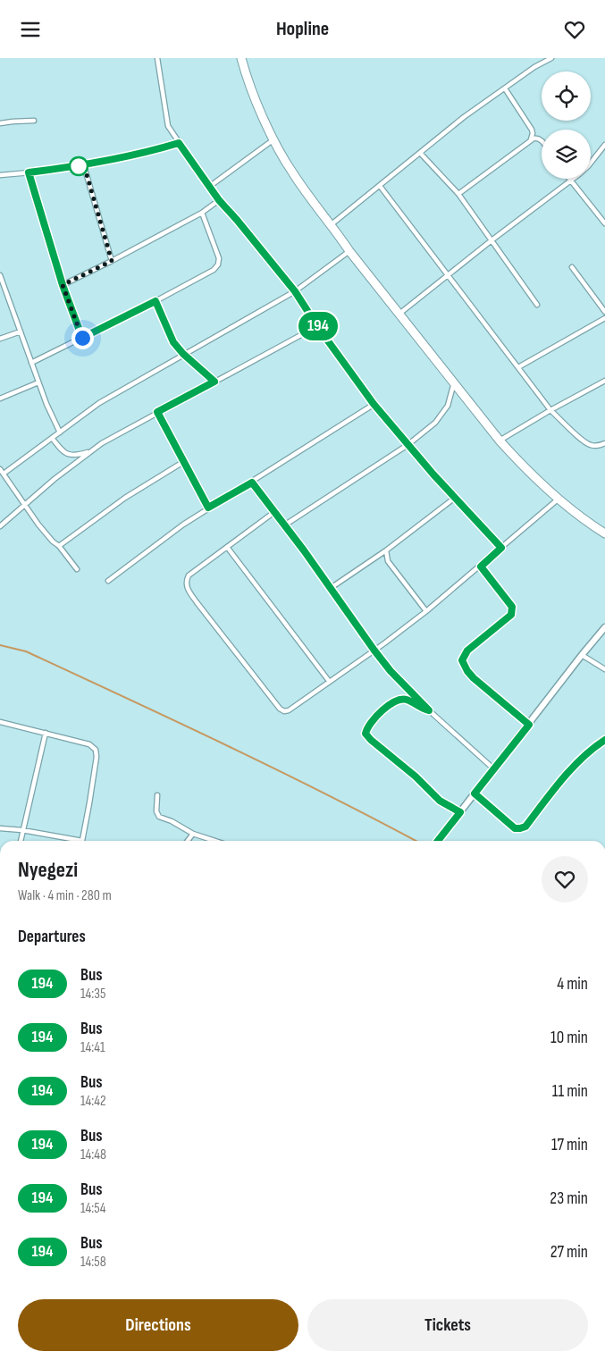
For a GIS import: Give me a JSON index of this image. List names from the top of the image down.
{
  "lines": ["bus line 194"],
  "page": {
    "header": "Hopline",
    "on_map": "194",
    "heading": [
      ["Nyegezi", "Walk · 4 min · 280 m"],
      "Departures"
    ],
    "list": [
      {
        "mark": "194",
        "name": "Bus",
        "note": "14:35",
        "value": "4 min"
      },
      {
        "mark": "194",
        "name": "Bus",
        "note": "14:41",
        "value": "10 min"
      },
      {
        "mark": "194",
        "name": "Bus",
        "note": "14:42",
        "value": "11 min"
      },
      {
        "mark": "194",
        "name": "Bus",
        "note": "14:48",
        "value": "17 min"
      },
      {
        "mark": "194",
        "name": "Bus",
        "note": "14:54",
        "value": "23 min"
      },
      {
        "mark": "194",
        "name": "Bus",
        "note": "14:58",
        "value": "27 min"
      }
    ],
    "buttons": ["Directions", "Tickets"]
  }
}
